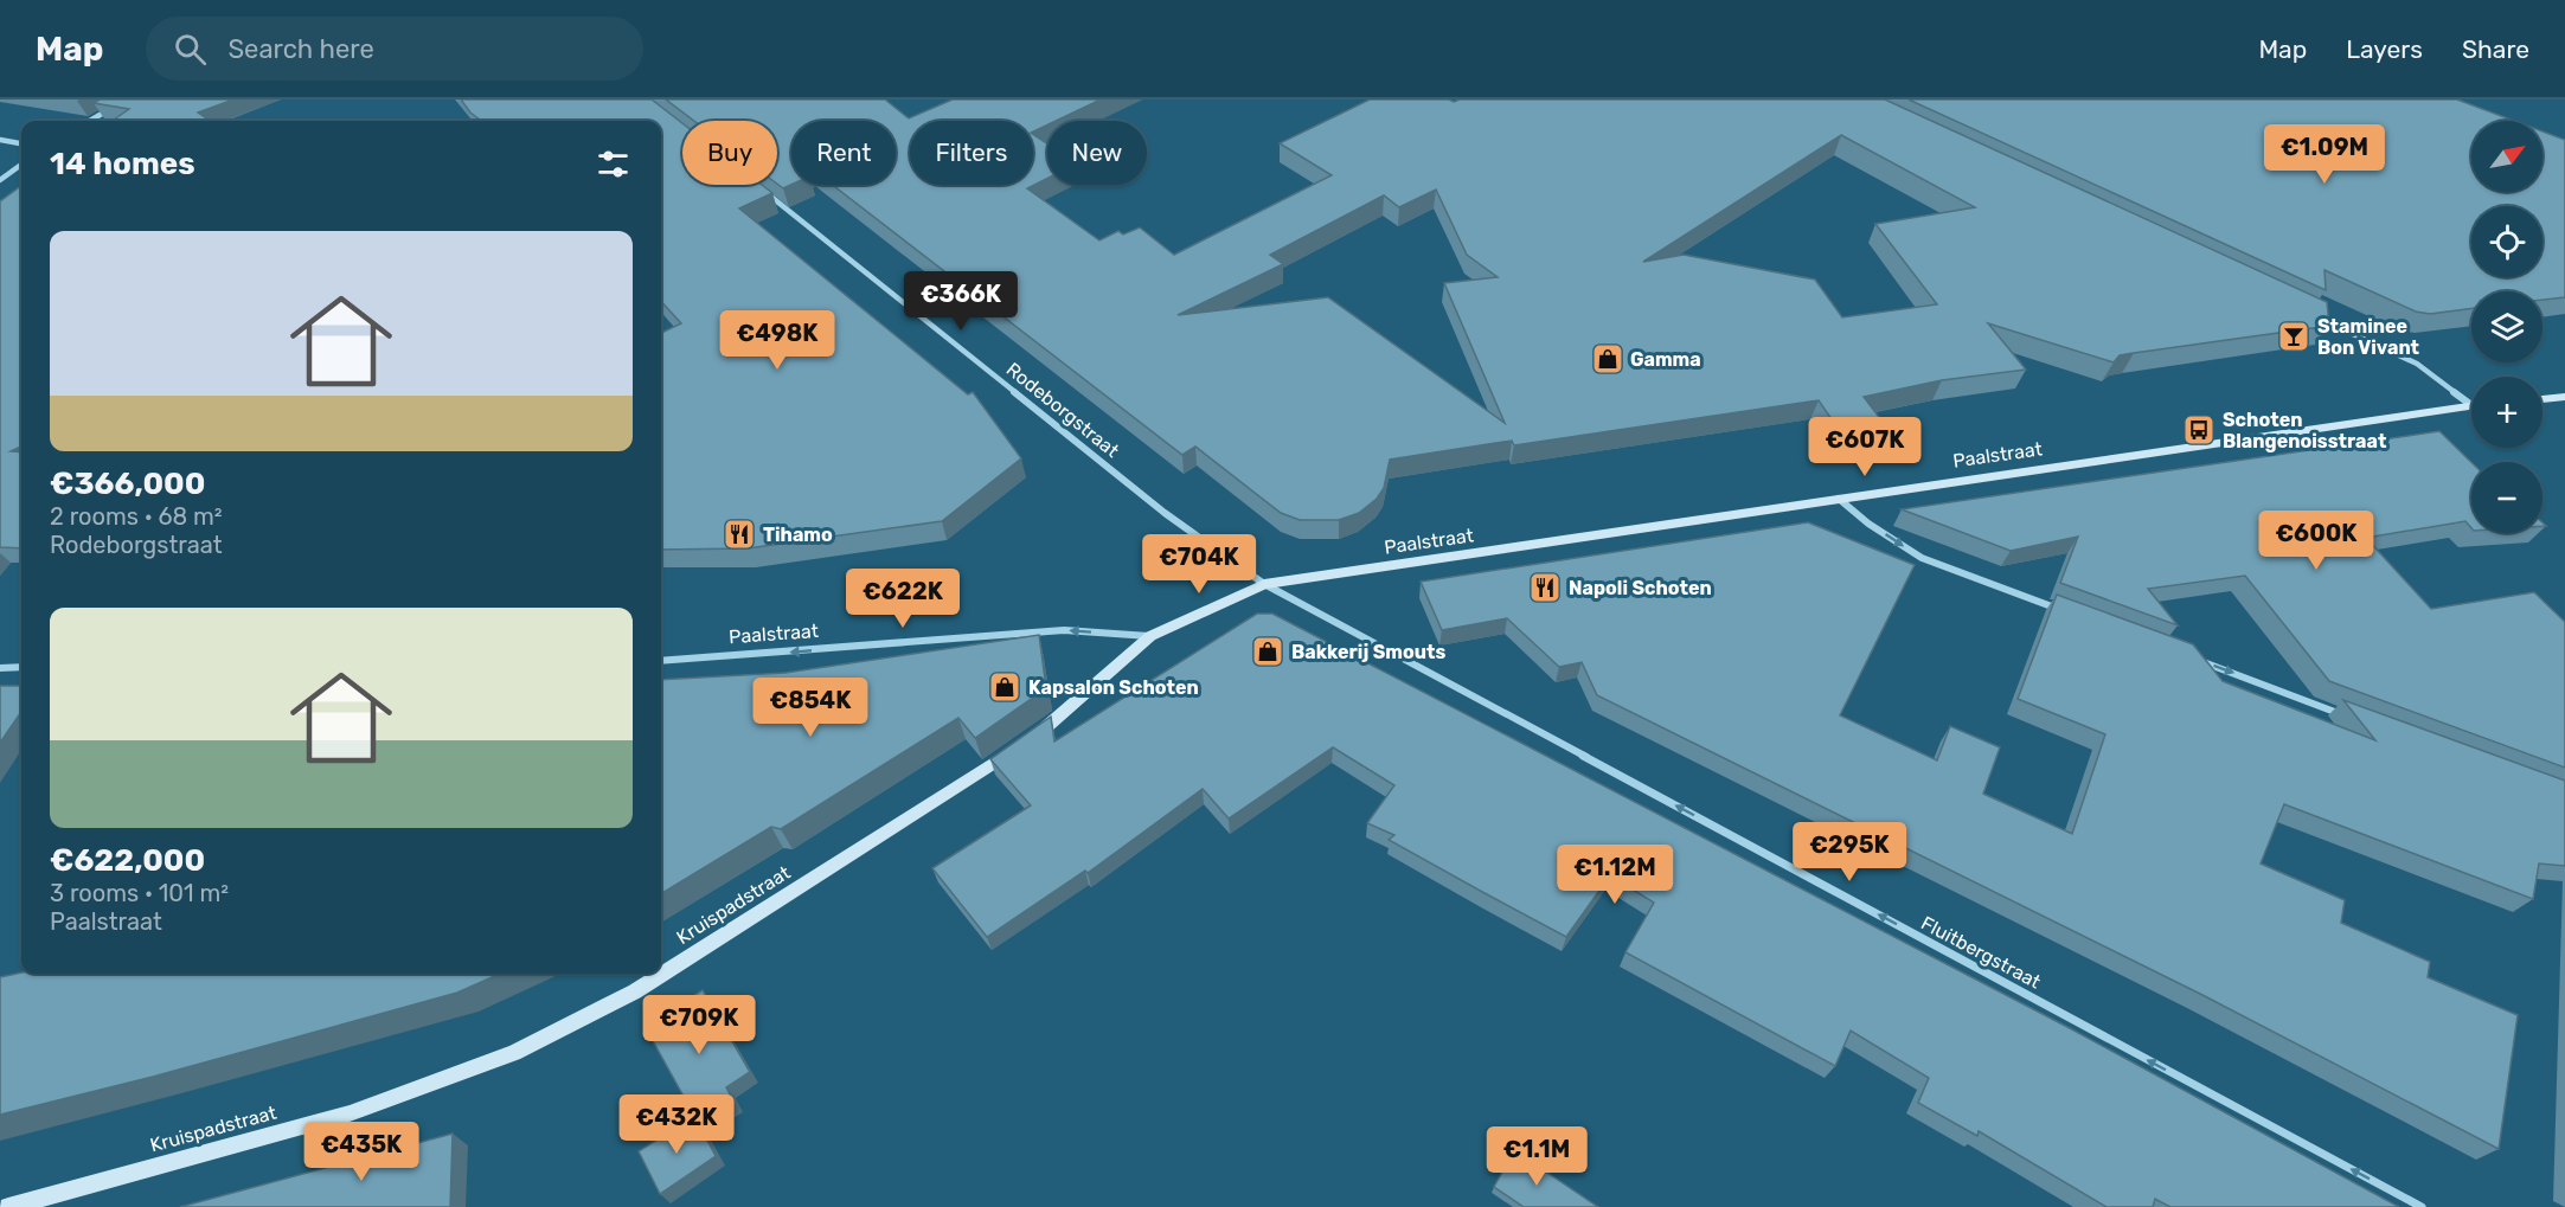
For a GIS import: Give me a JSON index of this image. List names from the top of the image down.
{
  "streets": {
    "street": [
      "Rodeborgstraat",
      "Paalstraat",
      "Kruispadstraat",
      "Fluitbergstraat"
    ]
  },
  "crossings": [
    ["Rodeborgstraat", "Paalstraat"],
    ["Rodeborgstraat", "Kruispadstraat"],
    ["Rodeborgstraat", "Fluitbergstraat"],
    ["Paalstraat", "Kruispadstraat"],
    ["Paalstraat", "Fluitbergstraat"],
    ["Kruispadstraat", "Fluitbergstraat"]
  ],
  "one_way": ["Fluitbergstraat"],
  "places": {
    "bar": ["Staminee Bon Vivant"],
    "shop": ["Gamma", "Bakkerij Smouts", "Kapsalon Schoten"],
    "bus stop": ["Schoten Blangenoisstraat"],
    "restaurant": ["Tihamo", "Napoli Schoten"]
  },
  "north": "top right",
  "page": {
    "header": "Map",
    "search": "Search here",
    "nav": ["Map", "Layers", "Share"],
    "map_buttons": ["+", "−"],
    "chip": [
      "Buy",
      "Rent",
      "Filters",
      "New"
    ],
    "heading": "14 homes",
    "price": [
      "€1.09M",
      "€366K",
      "€498K",
      "€607K",
      "€600K",
      "€704K",
      "€622K",
      "€854K",
      "€295K",
      "€1.12M",
      "€709K",
      "€432K",
      "€435K",
      "€1.1M"
    ],
    "list": [
      {
        "name": "€366,000",
        "note": "2 rooms · 68 m² · Rodeborgstraat"
      },
      {
        "name": "€622,000",
        "note": "3 rooms · 101 m² · Paalstraat"
      }
    ]
  }
}
